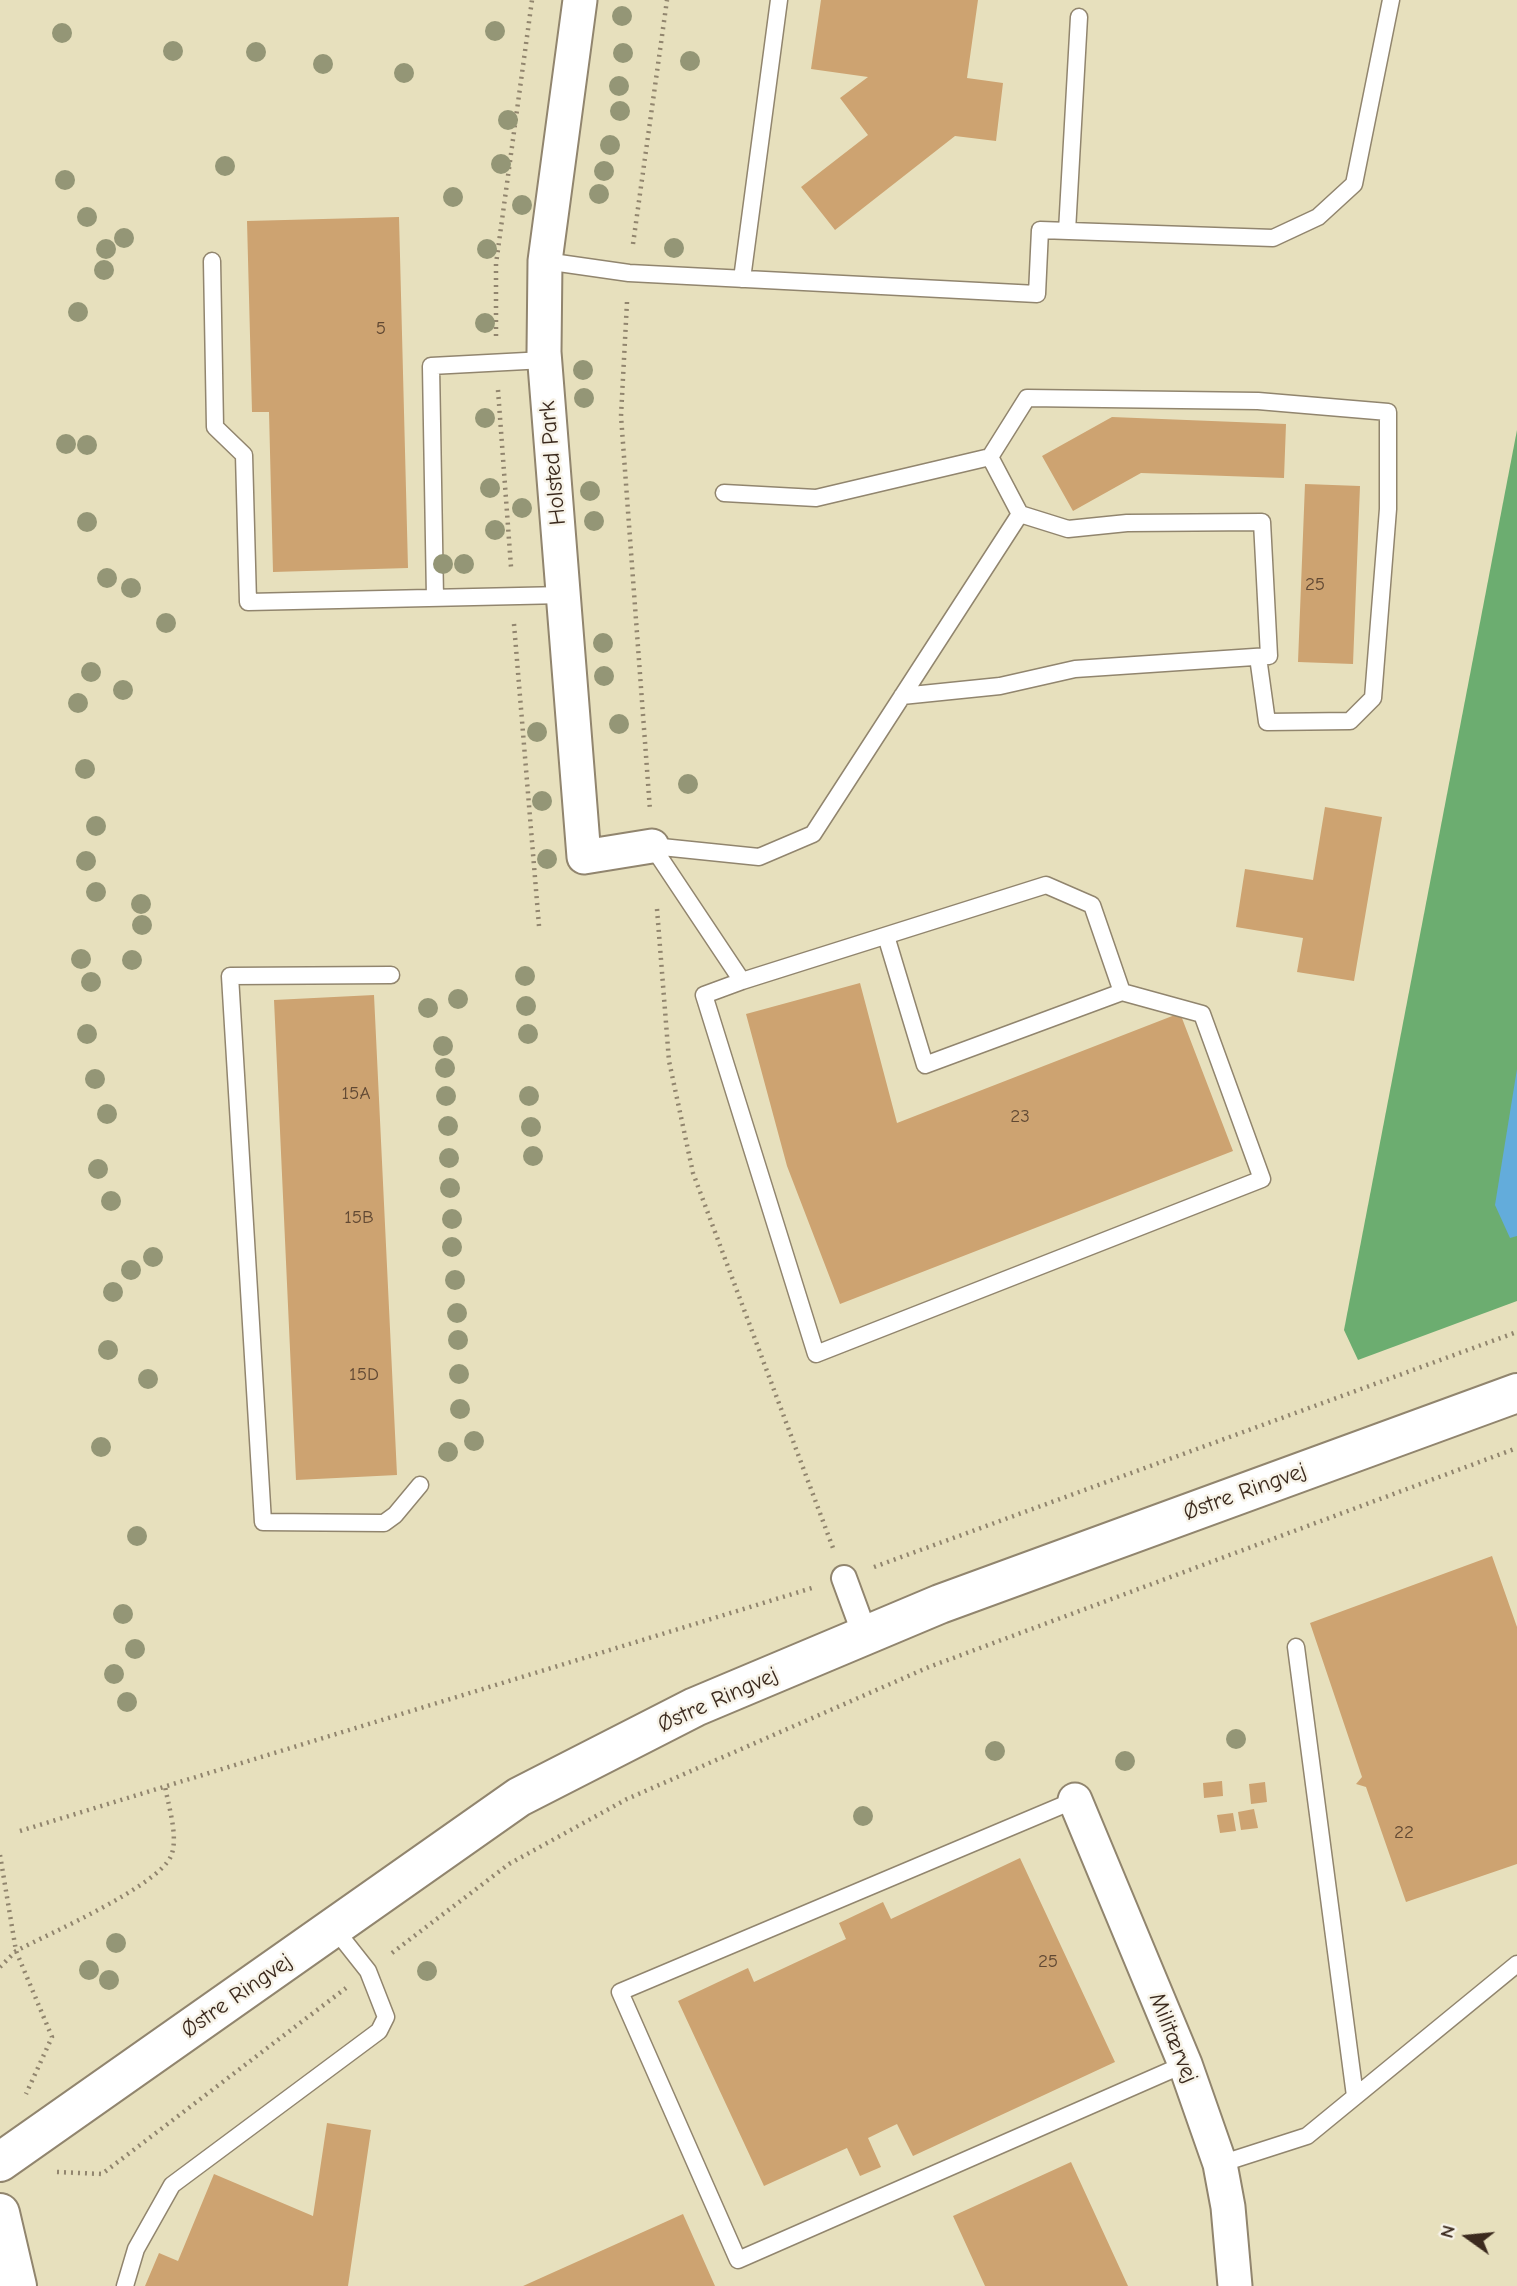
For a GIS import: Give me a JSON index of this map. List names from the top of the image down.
{
  "streets": {
    "street": ["Holsted Park", "Østre Ringvej", "Militærvej"]
  },
  "house_numbers": [
    "5",
    "25",
    "15A",
    "23",
    "15B",
    "15D",
    "22",
    "25"
  ],
  "north": "left"
}
